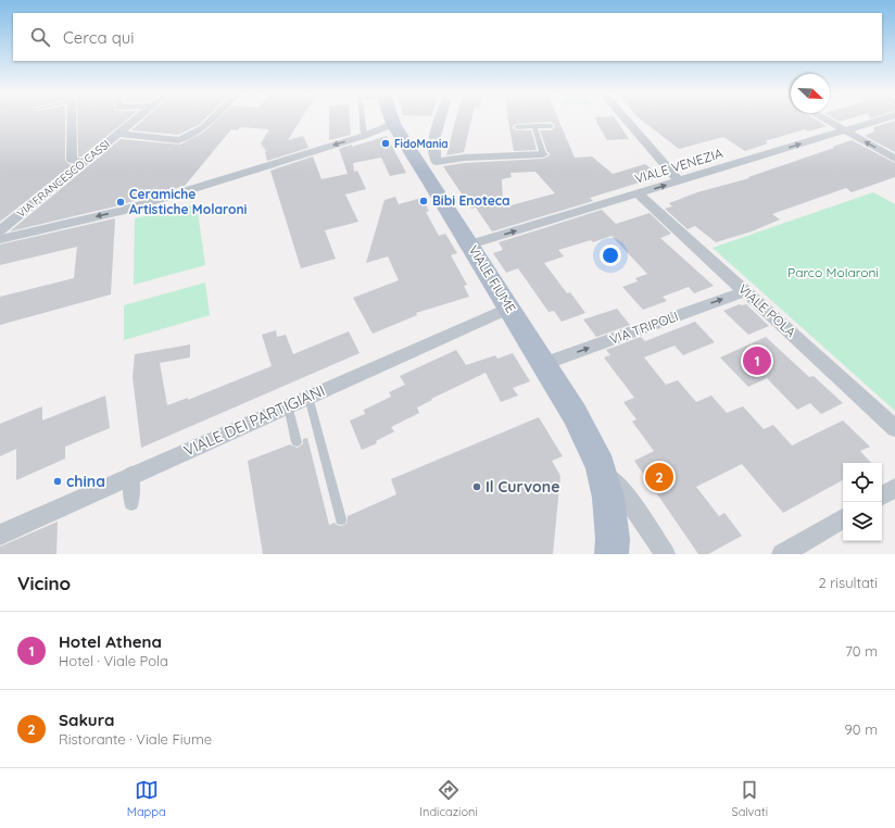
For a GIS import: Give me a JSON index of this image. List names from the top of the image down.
{
  "streets": {
    "main road": ["VIALE FIUME"],
    "street": [
      "VIALE VENEZIA",
      "VIA FRANCESCO CASSI",
      "VIALE POLA",
      "VIA TRIPOLI",
      "VIALE DEI PARTIGIANI"
    ]
  },
  "crossings": [
    ["VIALE VENEZIA", "VIALE FIUME"],
    ["VIALE VENEZIA", "VIALE POLA"],
    ["VIALE FIUME", "VIA TRIPOLI"],
    ["VIALE FIUME", "VIALE DEI PARTIGIANI"],
    ["VIALE POLA", "VIA TRIPOLI"]
  ],
  "one_way": ["VIALE VENEZIA", "VIA TRIPOLI"],
  "parks": ["Parco Molaroni"],
  "places": [
    "FidoMania",
    "Bibi Enoteca",
    "Ceramiche Artistiche Molaroni",
    "china",
    "Il Curvone"
  ],
  "north": "bottom right",
  "page": {
    "search": "Cerca qui",
    "pins": ["1", "2"],
    "heading": ["Vicino", "2 risultati"],
    "list": [
      {
        "mark": "1",
        "name": "Hotel Athena",
        "note": "Hotel · Viale Pola",
        "value": "70 m"
      },
      {
        "mark": "2",
        "name": "Sakura",
        "note": "Ristorante · Viale Fiume",
        "value": "90 m"
      }
    ],
    "nav": ["Mappa", "Indicazioni", "Salvati"]
  }
}
